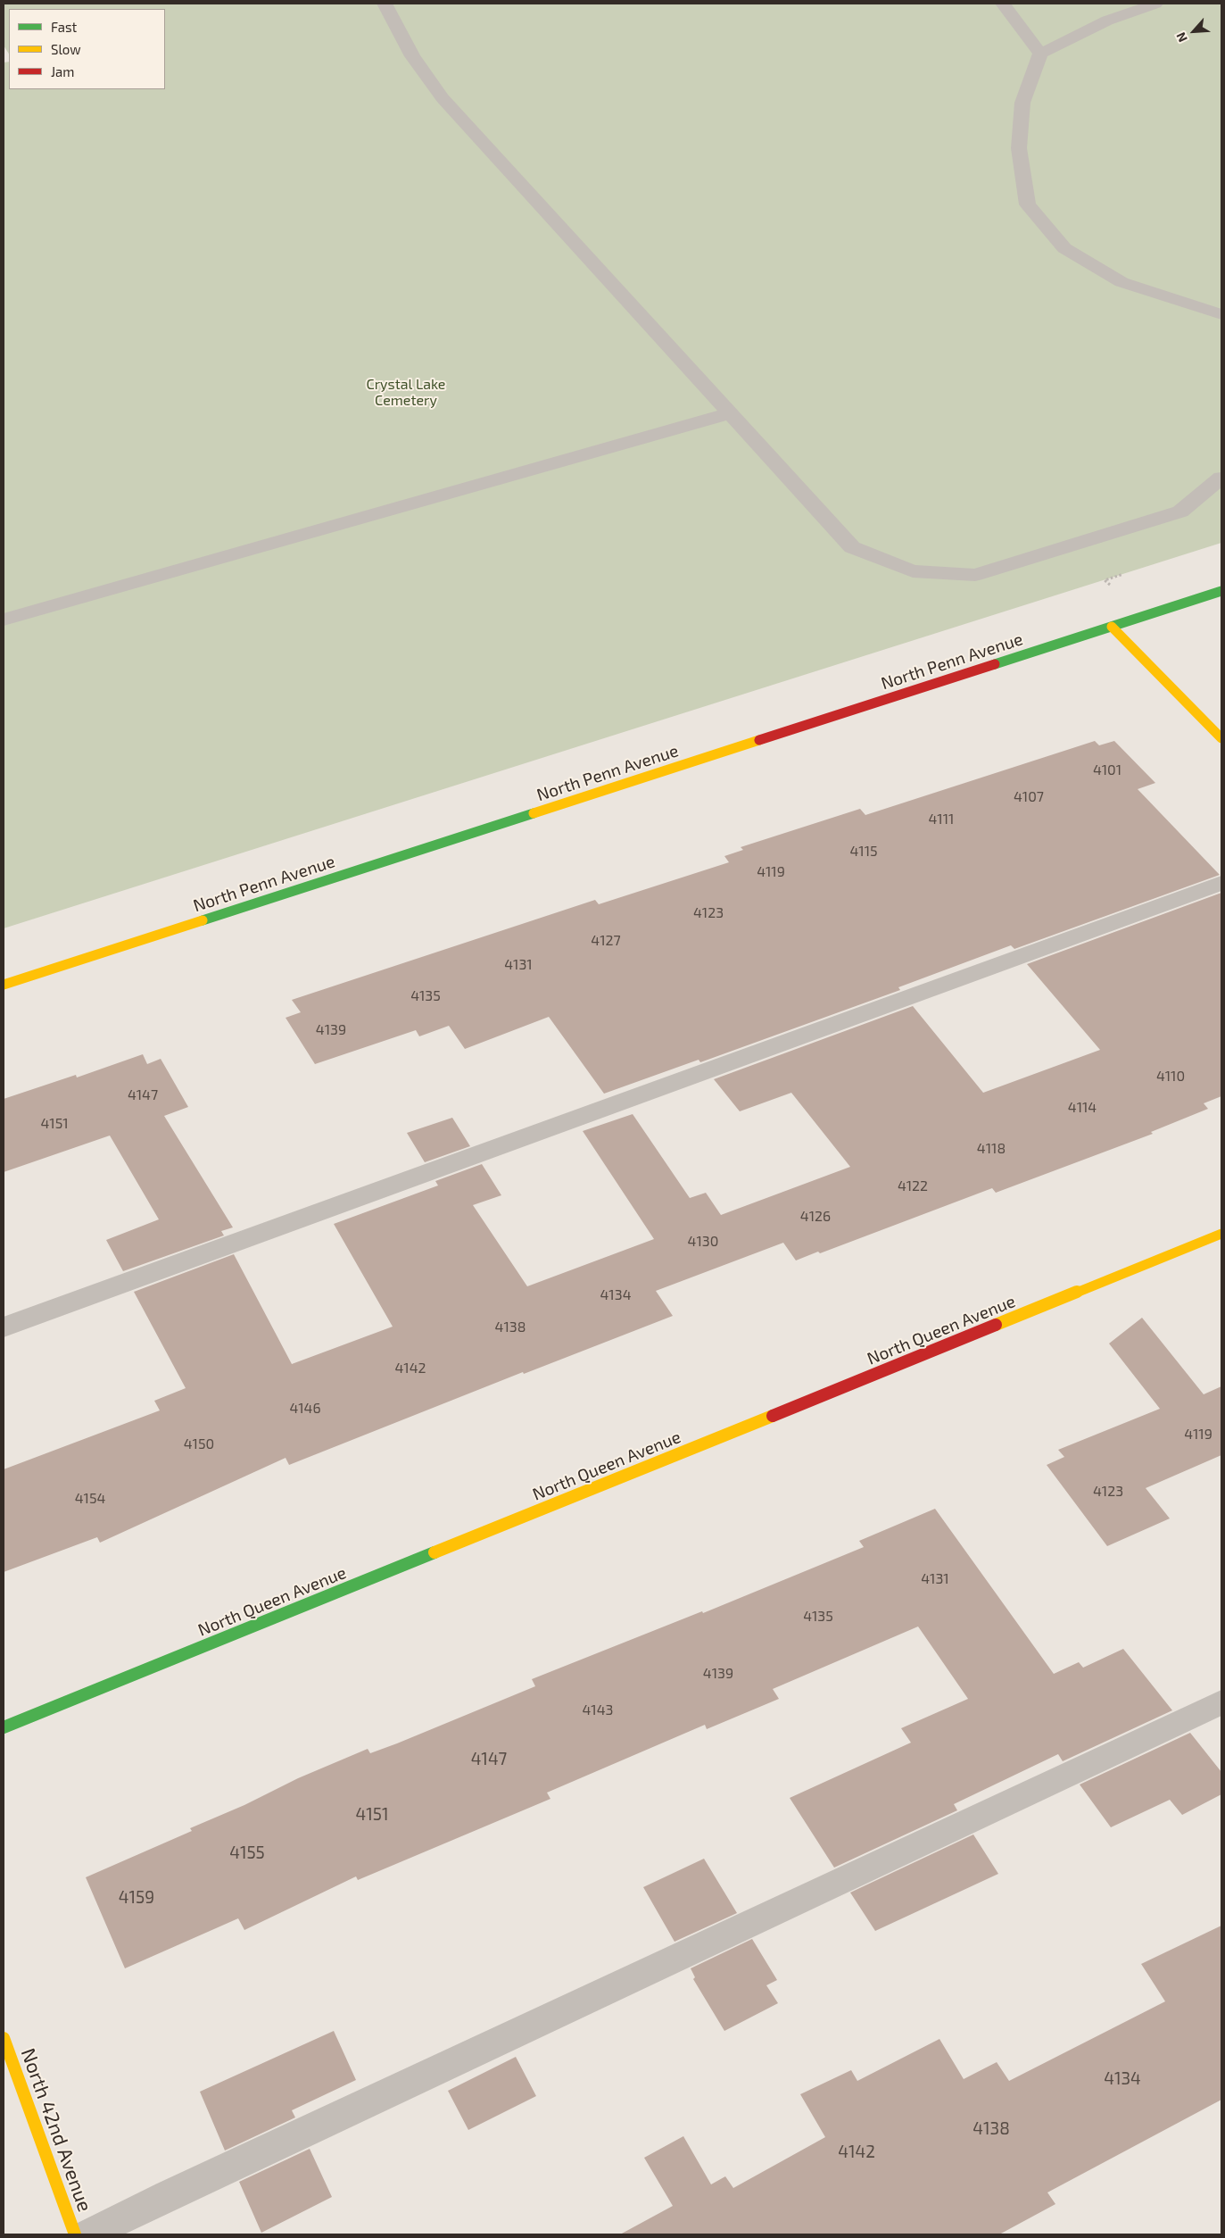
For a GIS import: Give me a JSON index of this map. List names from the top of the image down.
{
  "streets": {
    "street": ["North Penn Avenue", "North Queen Avenue", "North 42nd Avenue"]
  },
  "parks": ["Crystal Lake Cemetery"],
  "house_numbers": [
    "4101",
    "4107",
    "4111",
    "4115",
    "4119",
    "4123",
    "4127",
    "4131",
    "4135",
    "4139",
    "4110",
    "4147",
    "4114",
    "4151",
    "4118",
    "4122",
    "4126",
    "4130",
    "4134",
    "4138",
    "4142",
    "4146",
    "4119",
    "4150",
    "4123",
    "4154",
    "4131",
    "4135",
    "4139",
    "4143",
    "4147",
    "4151",
    "4155",
    "4159",
    "4134",
    "4138",
    "4142"
  ],
  "legend": ["Fast", "Slow", "Jam"],
  "north": "bottom left"
}
